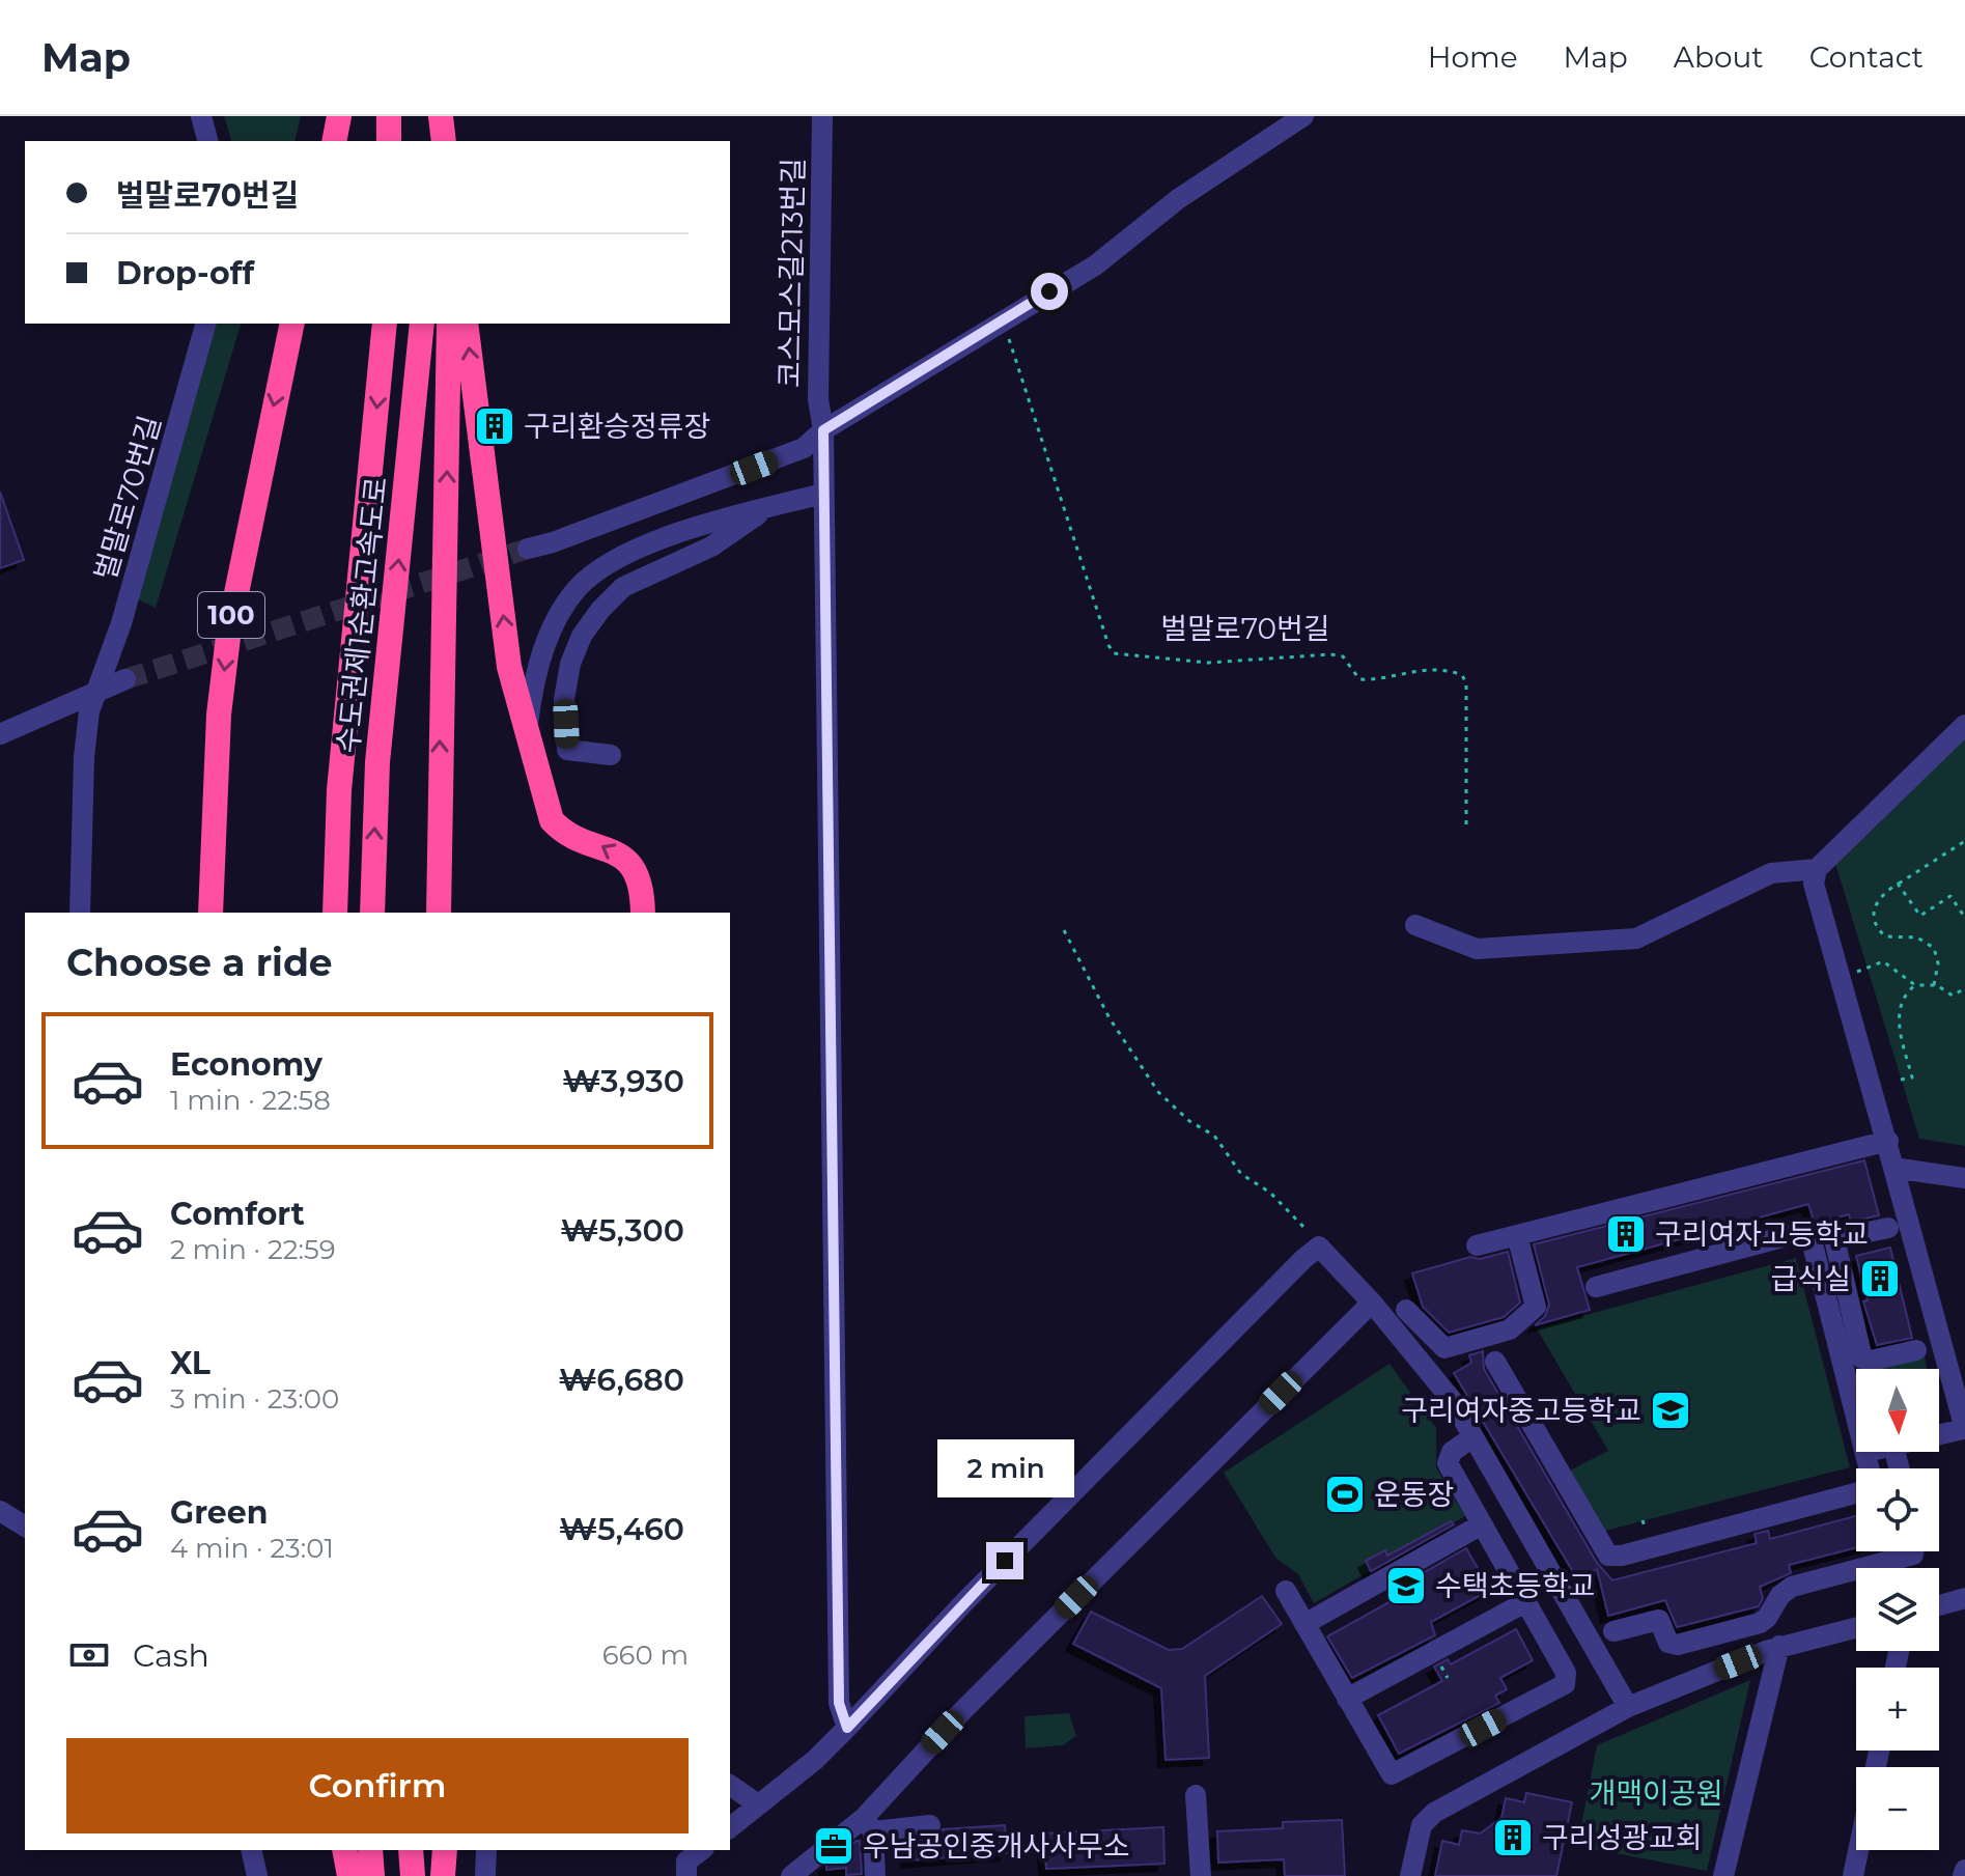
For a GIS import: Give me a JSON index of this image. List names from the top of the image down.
{
  "streets": {
    "highway": ["100", "수도권제1순환고속도로"],
    "street": ["코스모스길213번길", "벌말로70번길"]
  },
  "parks": ["개맥이공원"],
  "places": {
    "building": [
      "구리환승정류장",
      "구리여자고등학교",
      "급식실",
      "구리성광교회"
    ],
    "school or university": ["구리여자중고등학교", "수택초등학교"],
    "sports": ["운동장"],
    "office": ["우남공인중개사사무소"]
  },
  "north": "bottom",
  "page": {
    "header": "Map",
    "nav": [
      "Home",
      "Map",
      "About",
      "Contact"
    ],
    "banner": ["벌말로70번길", "Drop-off"],
    "heading": "Choose a ride",
    "list": [
      {
        "name": "Economy",
        "note": "1 min · 22:58",
        "value": "₩3,930"
      },
      {
        "name": "Comfort",
        "note": "2 min · 22:59",
        "value": "₩5,300"
      },
      {
        "name": "XL",
        "note": "3 min · 23:00",
        "value": "₩6,680"
      },
      {
        "name": "Green",
        "note": "4 min · 23:01",
        "value": "₩5,460"
      }
    ],
    "map_buttons": ["+", "−"],
    "bubble": "2 min",
    "pay": ["Cash", "660 m"],
    "buttons": "Confirm"
  }
}
